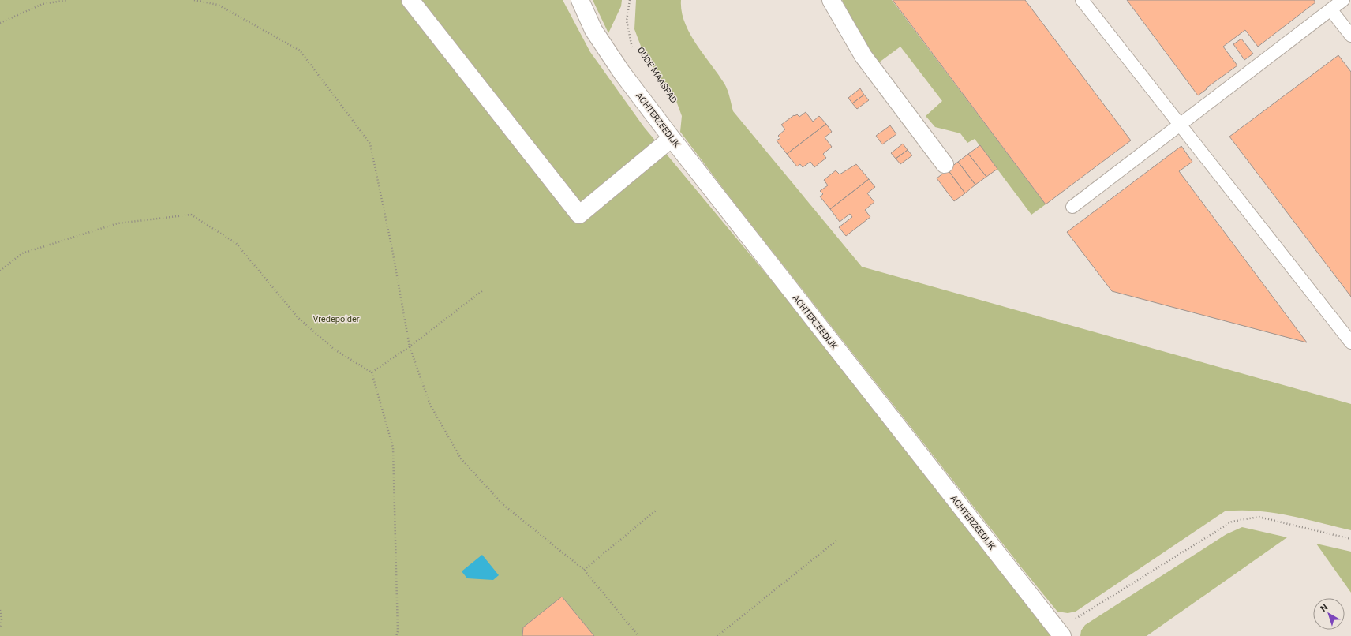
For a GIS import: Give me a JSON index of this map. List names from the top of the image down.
{
  "streets": {
    "street": ["ACHTERZEEDIJK"],
    "path": ["OUDE MAASPAD"]
  },
  "parks": ["Vredepolder"],
  "north": "top left"
}
